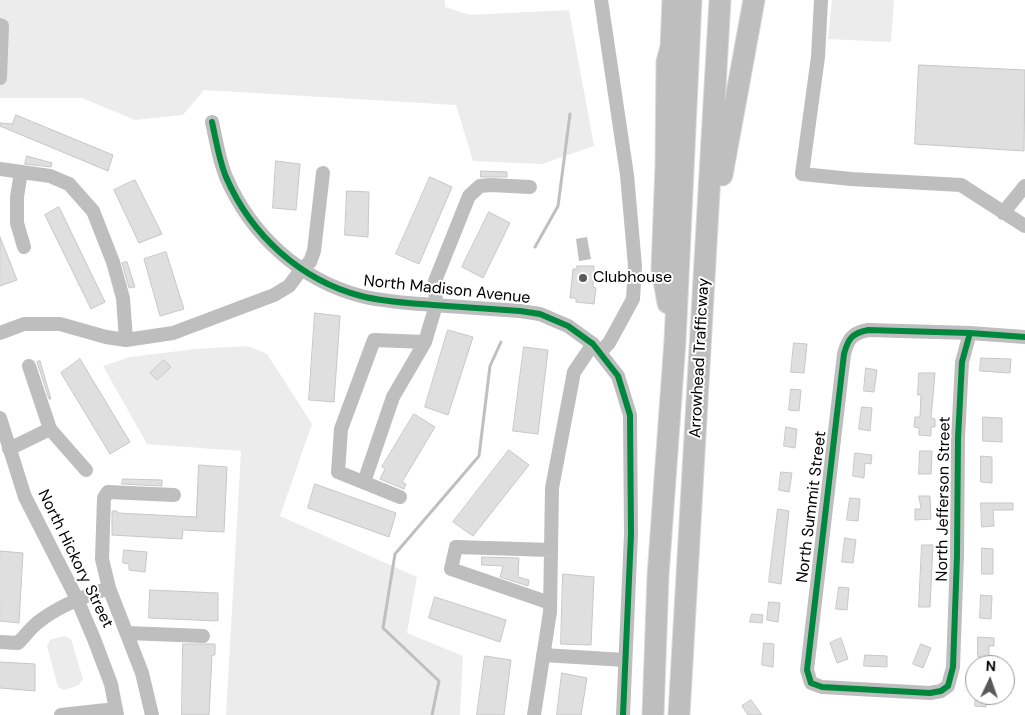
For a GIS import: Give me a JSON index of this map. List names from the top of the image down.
{
  "streets": {
    "highway": ["Arrowhead Trafficway"],
    "street": [
      "North Madison Avenue",
      "North Jefferson Street",
      "North Summit Street",
      "North Hickory Street"
    ]
  },
  "crossings": [
    ["North Jefferson Street", "North Summit Street"]
  ],
  "places": ["Clubhouse"],
  "north": "top"
}
